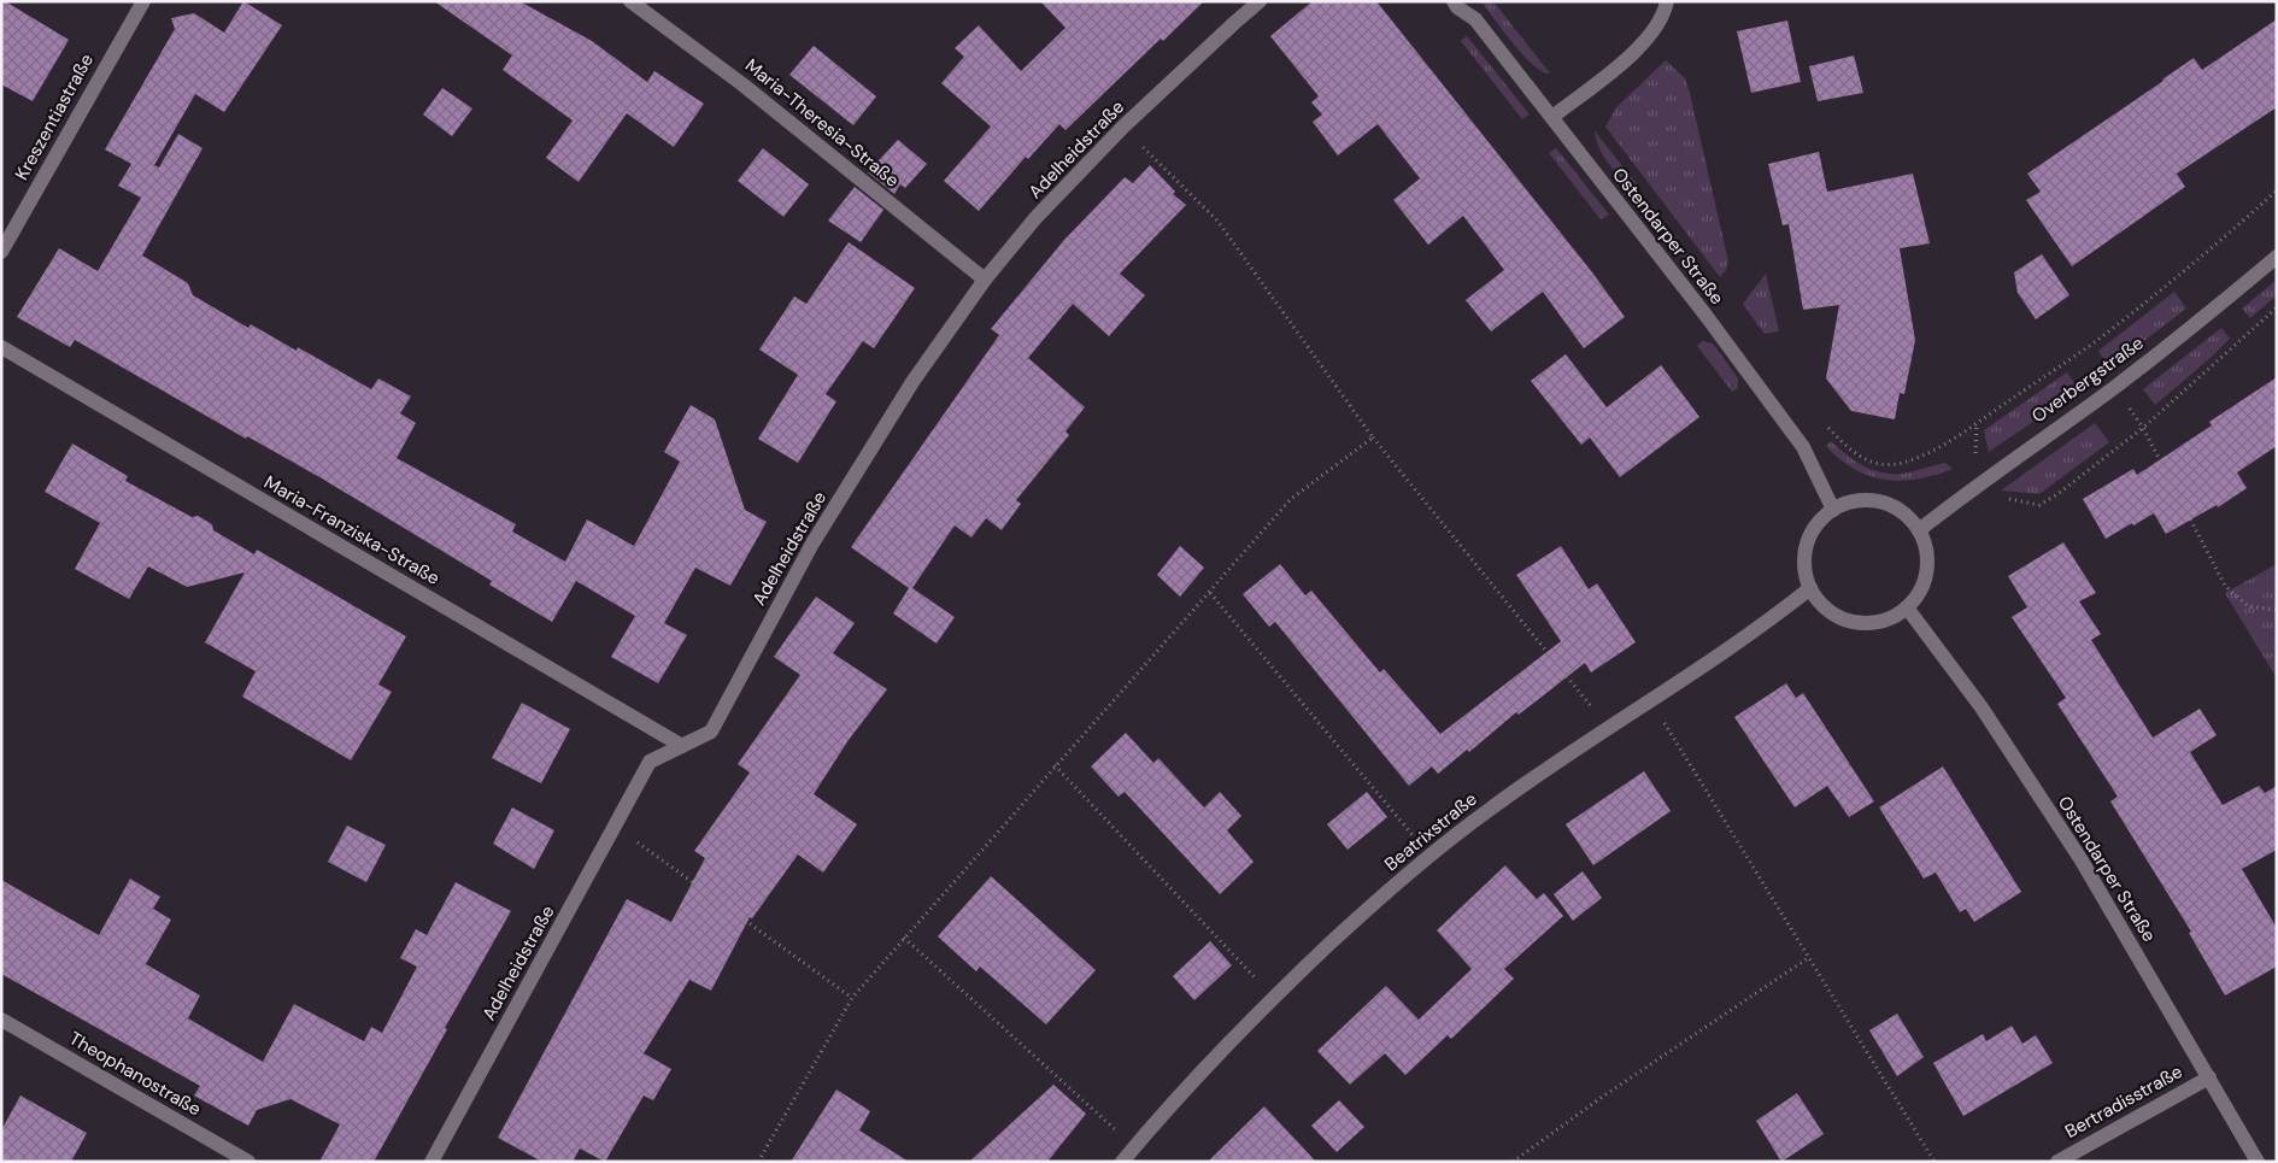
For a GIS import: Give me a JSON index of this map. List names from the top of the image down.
{
  "streets": {
    "street": [
      "Kreszentiastraße",
      "Maria-Theresia-Straße",
      "Adelheidstraße",
      "Ostendarper Straße",
      "Overbergstraße",
      "Maria-Franziska-Straße",
      "Beatrixstraße",
      "Theophanostraße",
      "Bertradisstraße"
    ]
  },
  "crossings": [
    ["Maria-Theresia-Straße", "Adelheidstraße"],
    ["Adelheidstraße", "Maria-Franziska-Straße"],
    ["Ostendarper Straße", "Overbergstraße"],
    ["Ostendarper Straße", "Beatrixstraße"],
    ["Ostendarper Straße", "Bertradisstraße"],
    ["Overbergstraße", "Beatrixstraße"]
  ]
}
